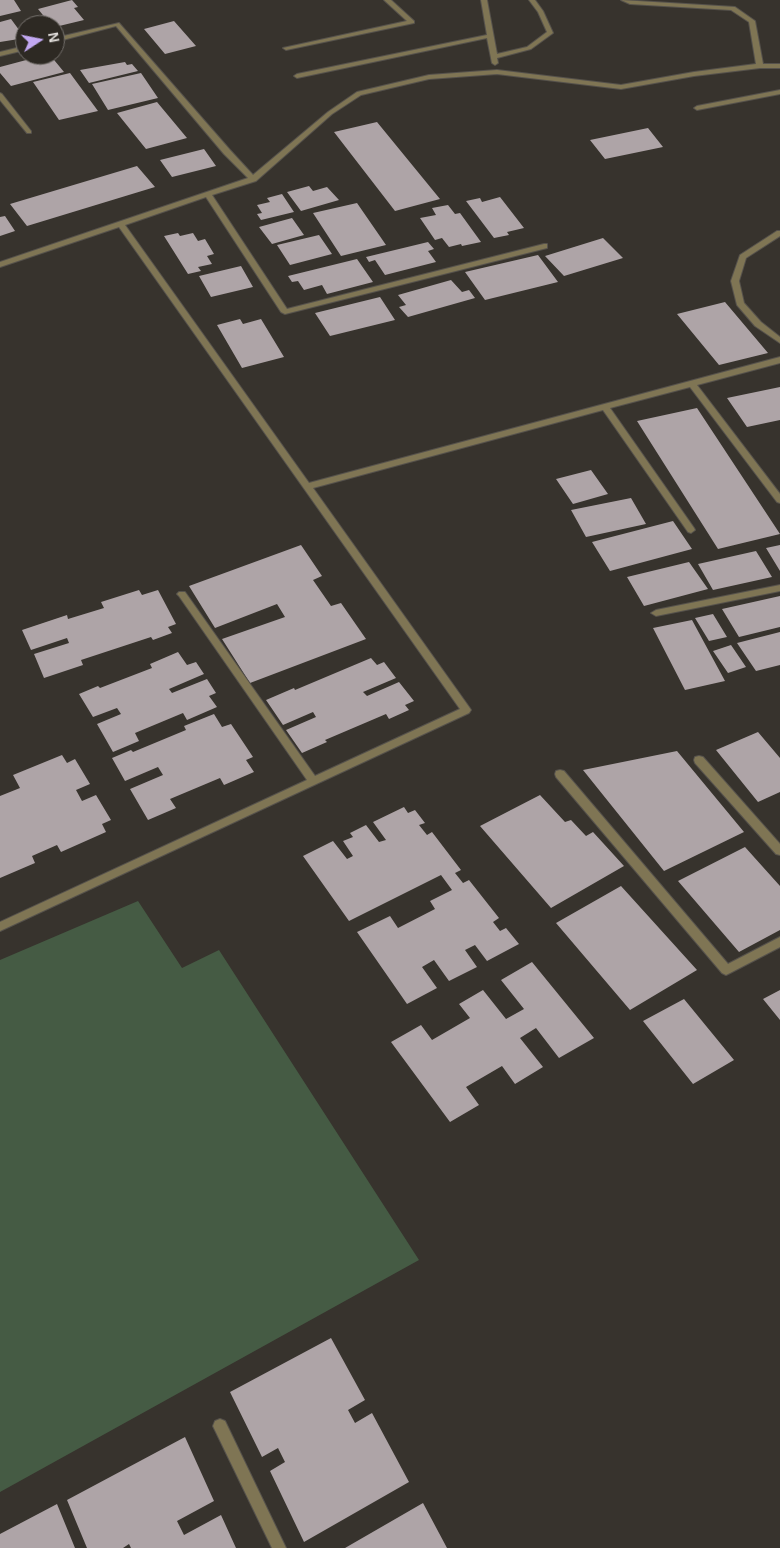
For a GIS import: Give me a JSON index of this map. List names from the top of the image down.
{
  "north": "right"
}
